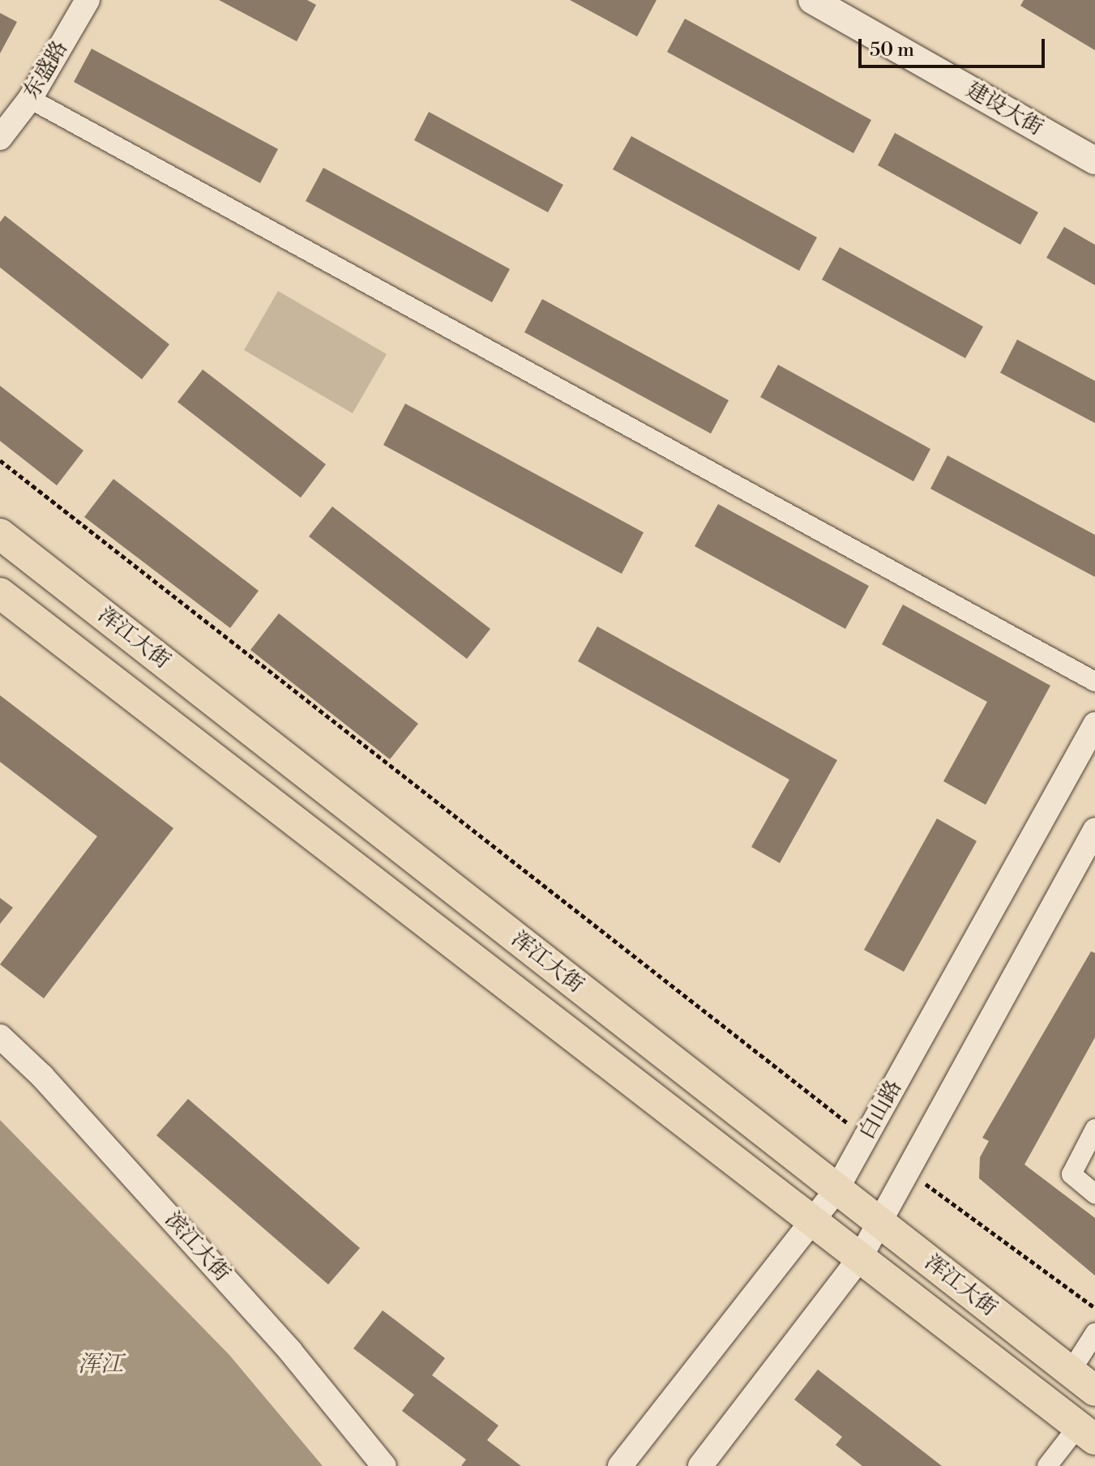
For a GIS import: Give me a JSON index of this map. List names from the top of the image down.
{
  "streets": {
    "main road": ["建设大街", "浑江大街"],
    "street": ["东盛路", "白山路", "滨江大街"]
  },
  "crossings": [
    ["浑江大街", "白山路"]
  ],
  "water": ["浑江"],
  "scale_bar": "50 m"
}
